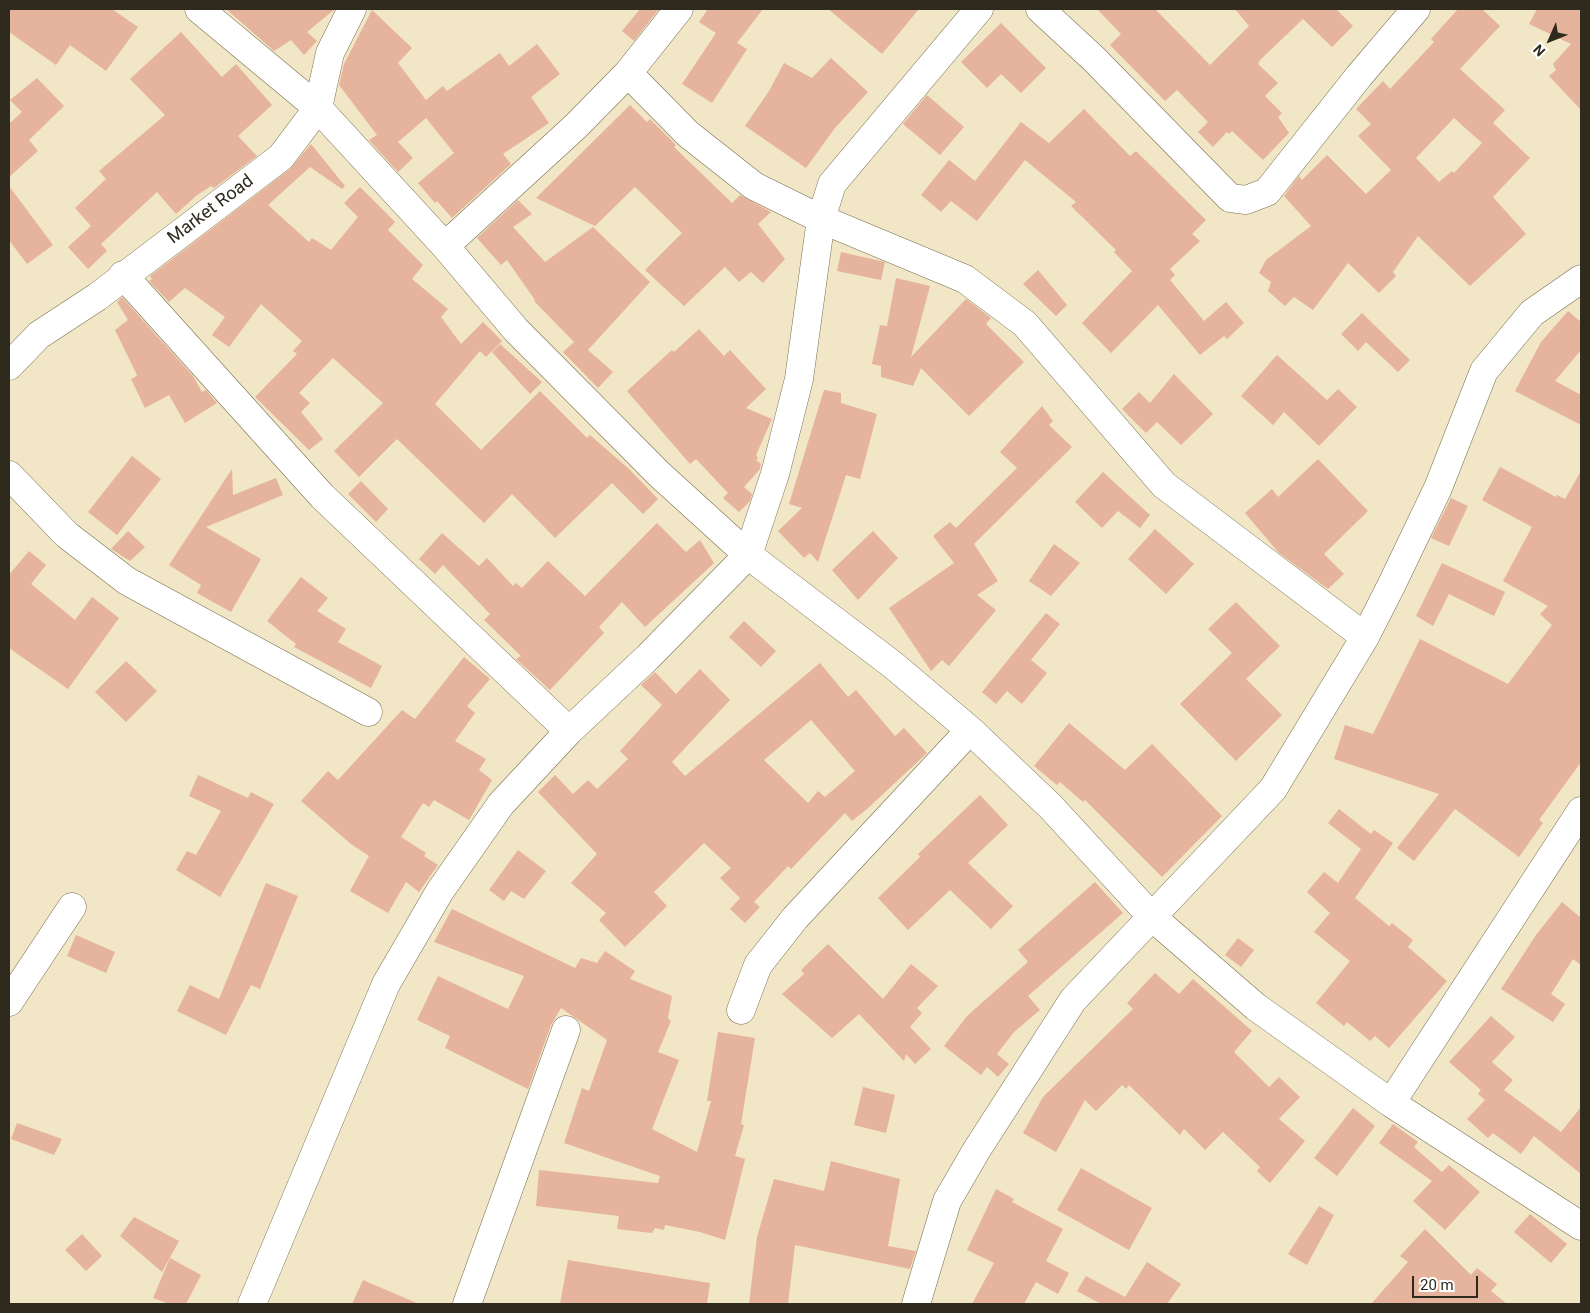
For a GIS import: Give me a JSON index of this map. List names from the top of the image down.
{
  "streets": {
    "street": ["Market Road"]
  },
  "scale_bar": "20 m",
  "north": "bottom left"
}
